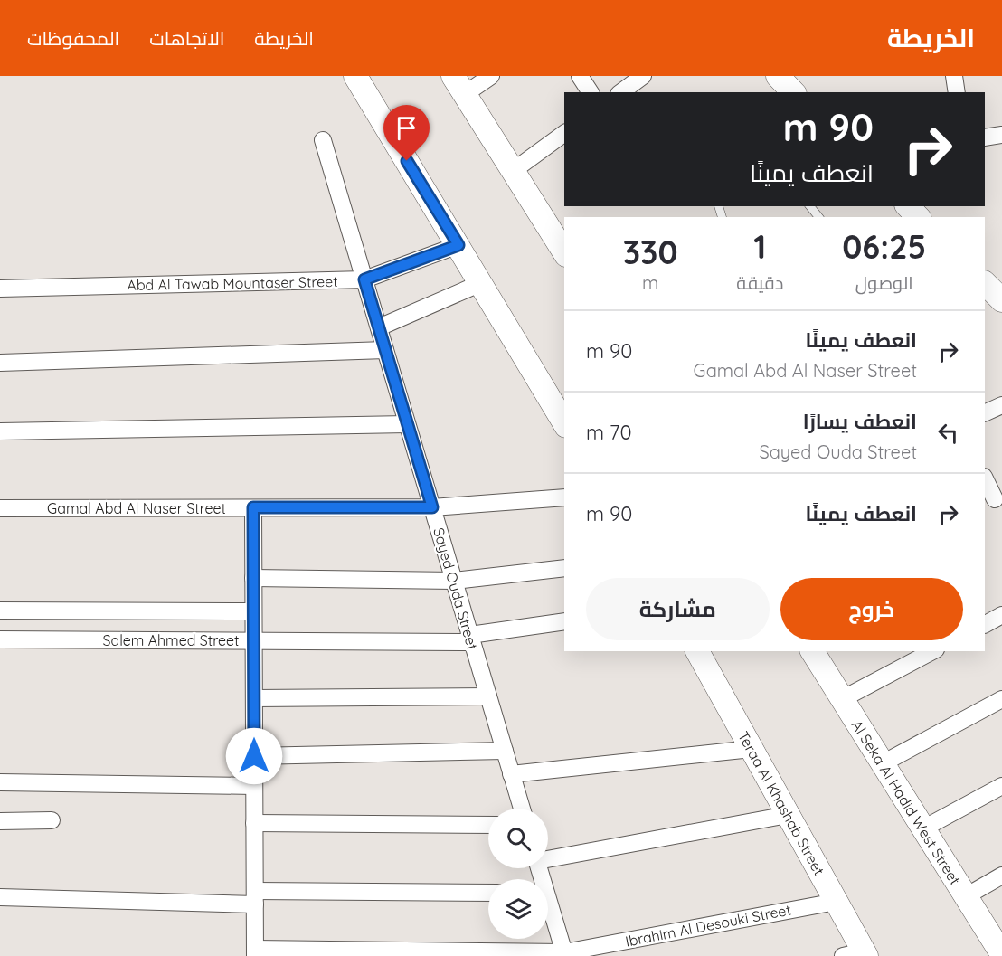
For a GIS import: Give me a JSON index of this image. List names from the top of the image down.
{
  "streets": {
    "street": [
      "Abd Al Tawab Mountaser Street",
      "Gamal Abd Al Naser Street",
      "Sayed Ouda Street",
      "Salem Ahmed Street",
      "Al Seka Al Hadid West Street",
      "Teraa Al Khashab Street",
      "Ibrahim Al Desouki Street"
    ]
  },
  "crossings": [
    ["Abd Al Tawab Mountaser Street", "Sayed Ouda Street"],
    ["Gamal Abd Al Naser Street", "Sayed Ouda Street"],
    ["Sayed Ouda Street", "Salem Ahmed Street"],
    ["Teraa Al Khashab Street", "Ibrahim Al Desouki Street"]
  ],
  "page": {
    "header": "الخريطة",
    "nav": ["الخريطة", "الاتجاهات", "المحفوظات"],
    "turn": ["90 m", "انعطف يمينًا"],
    "eta": [
      "06:25",
      "الوصول",
      "1",
      "دقيقة",
      "330",
      "m"
    ],
    "list": [
      {
        "name": "انعطف يمينًا",
        "note": "Gamal Abd Al Naser Street",
        "value": "90 m"
      },
      {
        "name": "انعطف يسارًا",
        "note": "Sayed Ouda Street",
        "value": "70 m"
      },
      {
        "name": "انعطف يمينًا",
        "value": "90 m"
      }
    ],
    "buttons": ["خروج", "مشاركة"]
  }
}
